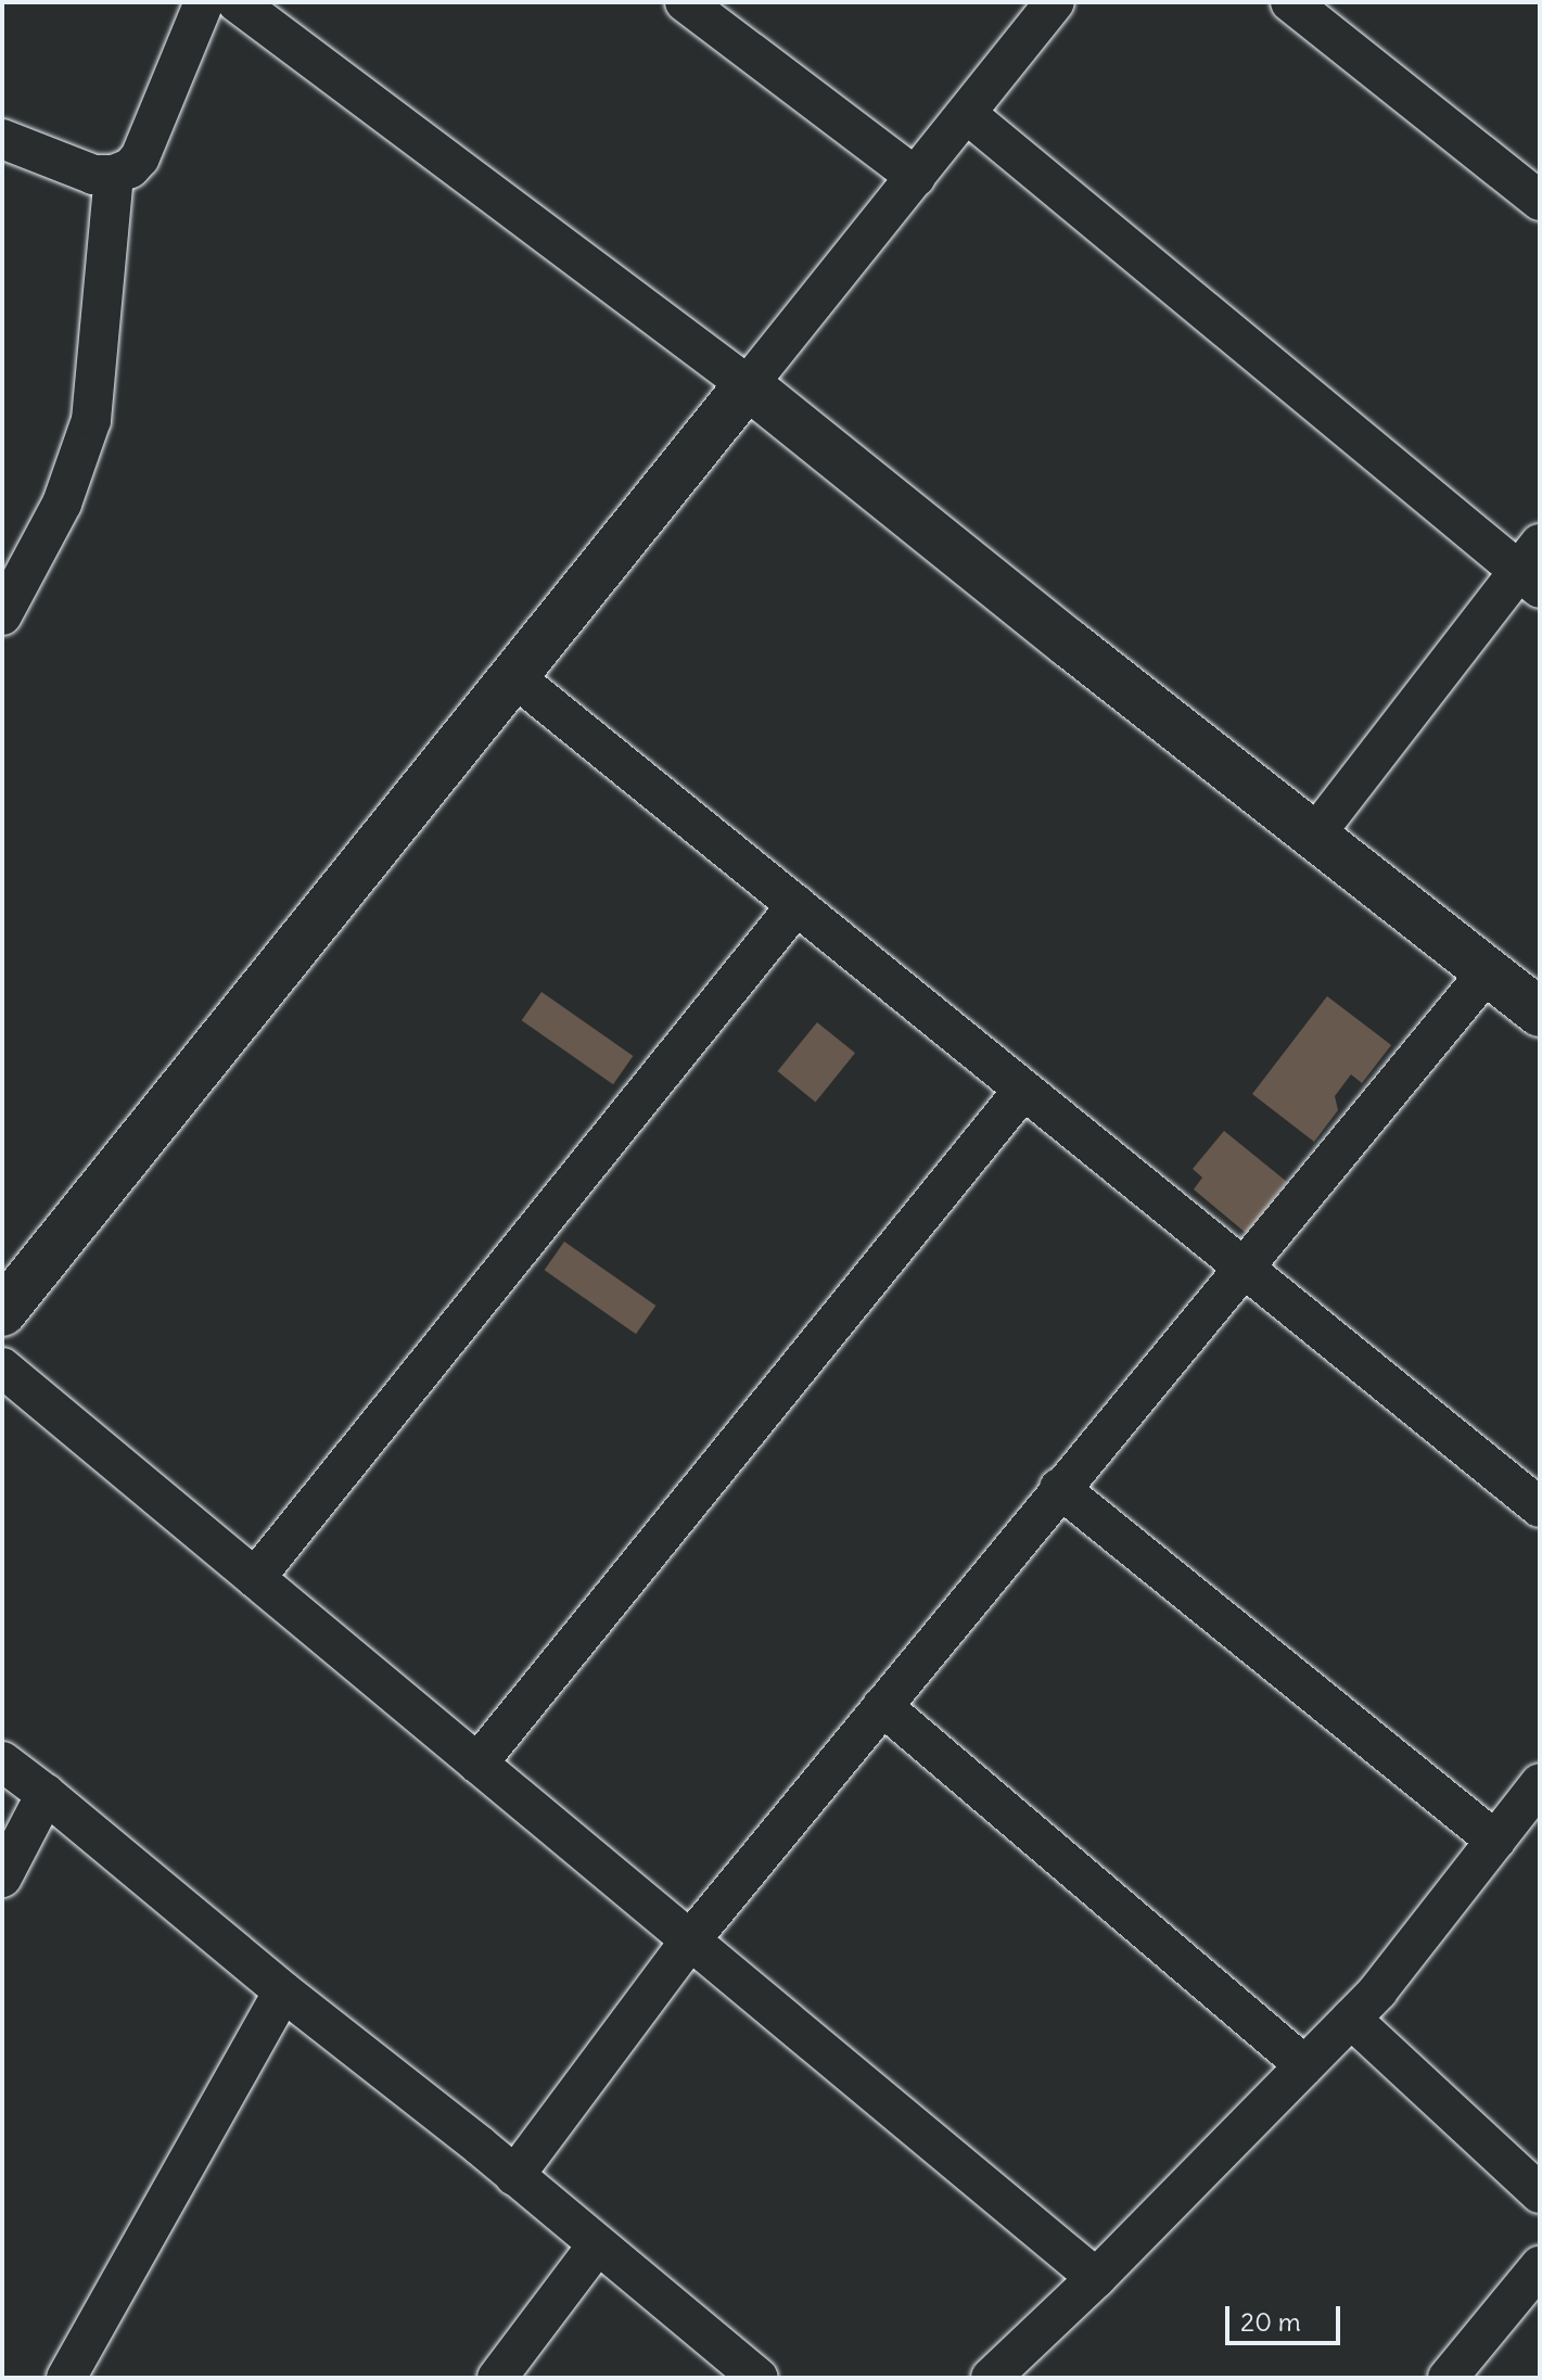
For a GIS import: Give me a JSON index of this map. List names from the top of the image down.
{
  "scale_bar": "20 m"
}
